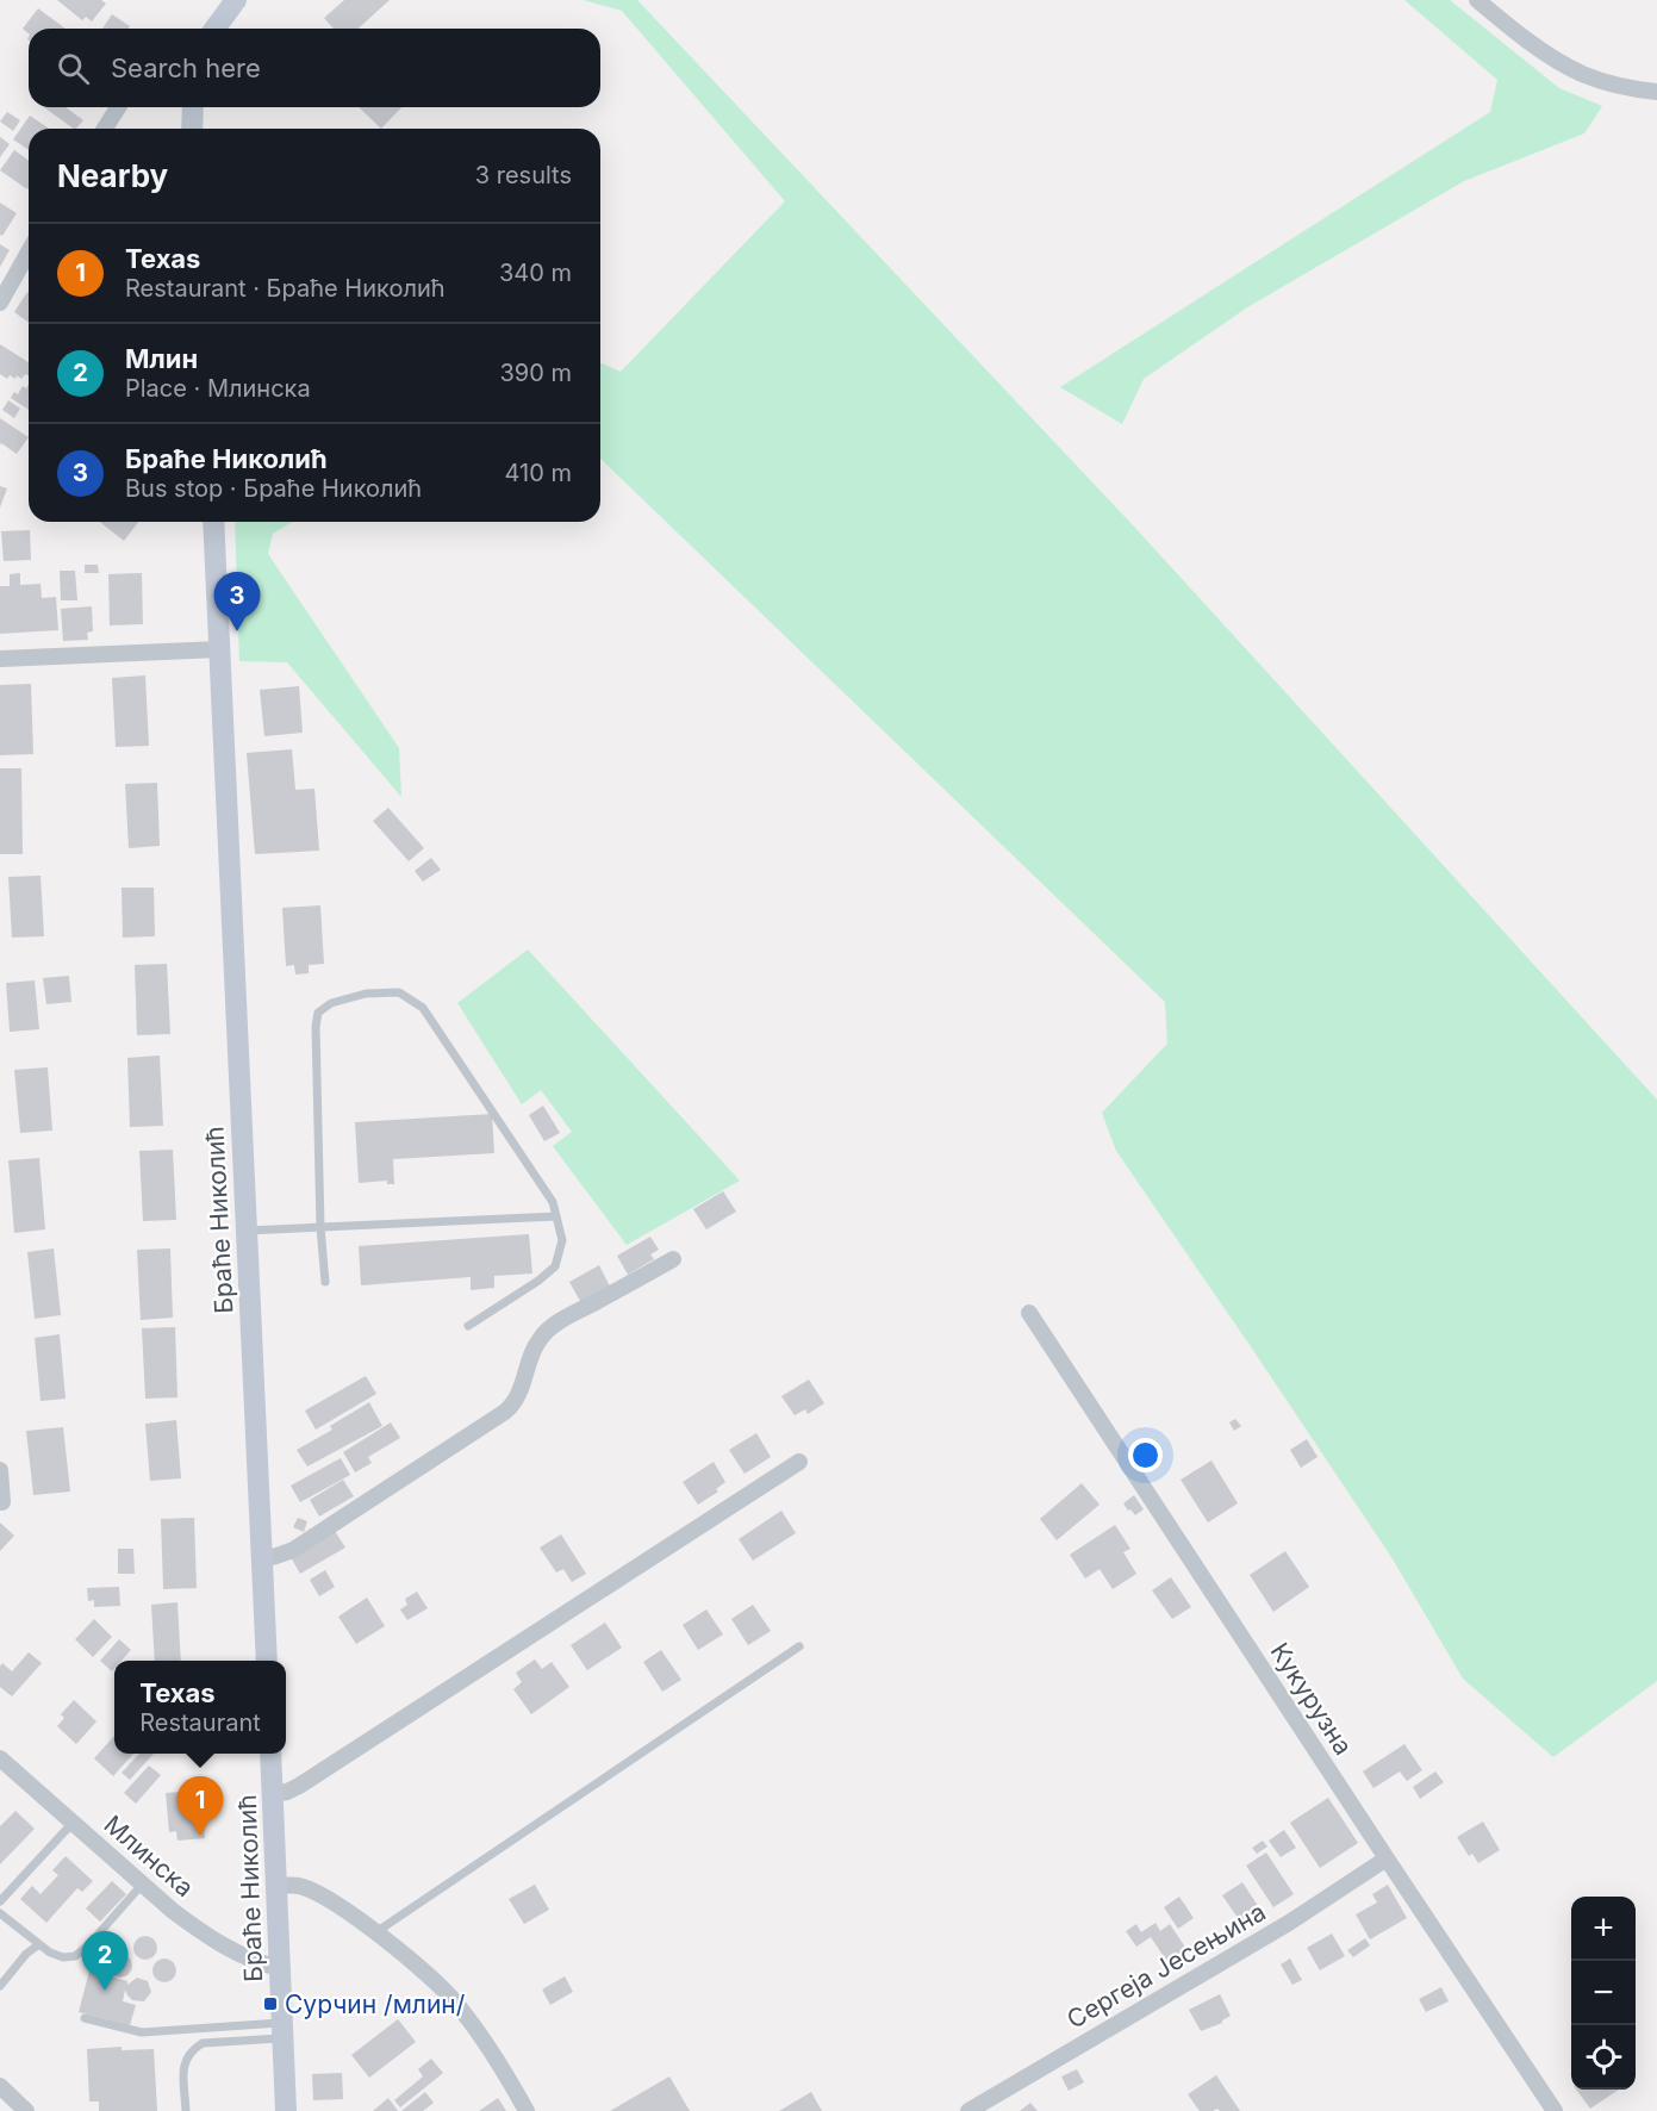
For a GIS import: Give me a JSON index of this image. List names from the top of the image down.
{
  "streets": {
    "main road": ["Браће Николић"],
    "street": ["Кукурузна", "Млинска", "Сергеја Јесењина"]
  },
  "crossings": [
    ["Браће Николић", "Млинска"],
    ["Кукурузна", "Сергеја Јесењина"]
  ],
  "places": {
    "transit": ["Сурчин /млин/"]
  },
  "page": {
    "search": "Search here",
    "heading": ["Nearby", "3 results"],
    "list": [
      {
        "mark": "1",
        "name": "Texas",
        "note": "Restaurant · Браће Николић",
        "value": "340 m"
      },
      {
        "mark": "2",
        "name": "Млин",
        "note": "Place · Млинска",
        "value": "390 m"
      },
      {
        "mark": "3",
        "name": "Браће Николић",
        "note": "Bus stop · Браће Николић",
        "value": "410 m"
      }
    ],
    "pins": ["3", "1", "2"],
    "popup": ["Texas", "Restaurant"],
    "map_buttons": ["+", "−"]
  }
}
